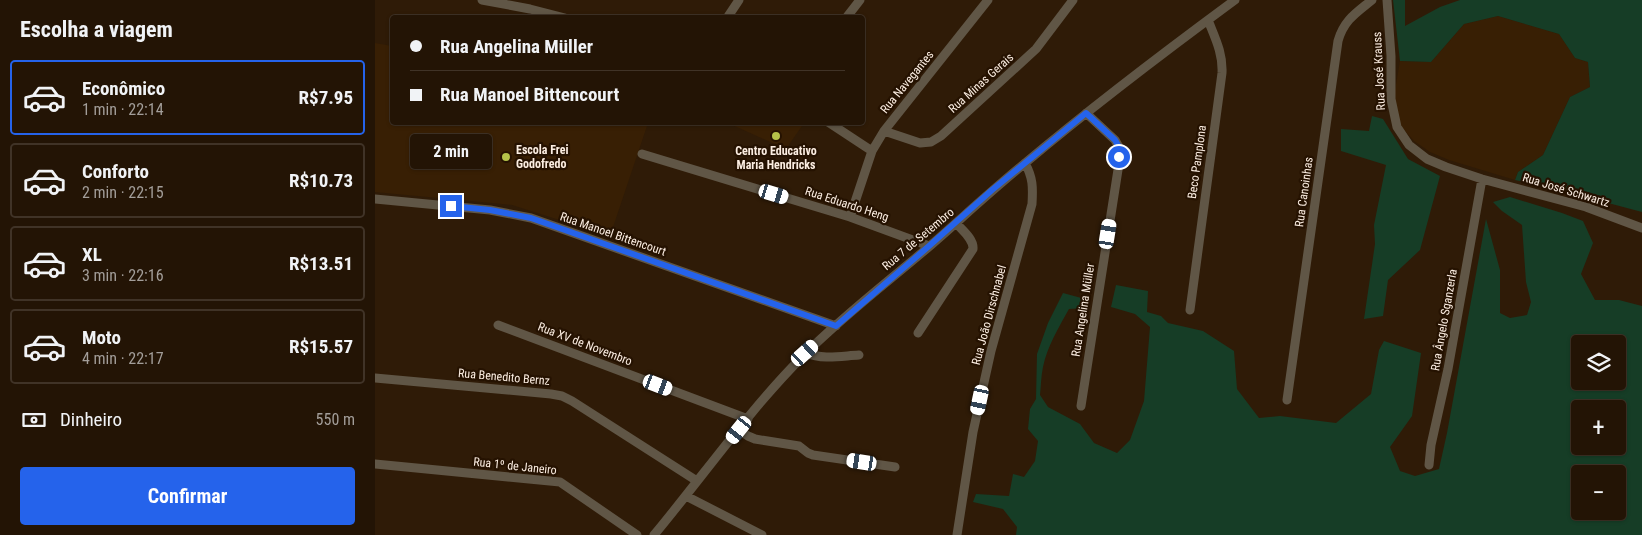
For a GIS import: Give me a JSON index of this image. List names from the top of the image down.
{
  "streets": {
    "street": [
      "Rua José Krauss",
      "Rua Navegantes",
      "Rua Minas Gerais",
      "Beco Pamplona",
      "Rua José Schwartz",
      "Rua Canoinhas",
      "Rua Eduardo Heng",
      "Rua Manoel Bittencourt",
      "Rua 7 de Setembro",
      "Rua Angelina Müller",
      "Rua João Dirschnabel",
      "Rua Ângelo Sganzerla",
      "Rua XV de Novembro",
      "Rua Benedito Bernz",
      "Rua 1º de Janeiro"
    ]
  },
  "crossings": [
    ["Rua José Krauss", "Rua José Schwartz"],
    ["Rua José Krauss", "Rua Ângelo Sganzerla"],
    ["Rua Navegantes", "Rua Minas Gerais"],
    ["Rua Navegantes", "Rua Eduardo Heng"],
    ["Beco Pamplona", "Rua 7 de Setembro"],
    ["Rua José Schwartz", "Rua Ângelo Sganzerla"],
    ["Rua Eduardo Heng", "Rua 7 de Setembro"],
    ["Rua Manoel Bittencourt", "Rua 7 de Setembro"],
    ["Rua 7 de Setembro", "Rua Angelina Müller"],
    ["Rua 7 de Setembro", "Rua João Dirschnabel"],
    ["Rua 7 de Setembro", "Rua XV de Novembro"],
    ["Rua 7 de Setembro", "Rua Benedito Bernz"]
  ],
  "places": ["Centro Educativo Maria Hendricks", "Escola Frei Godofredo"],
  "page": {
    "heading": "Escolha a viagem",
    "banner": ["Rua Angelina Müller", "Rua Manoel Bittencourt"],
    "list": [
      {
        "name": "Econômico",
        "note": "1 min · 22:14",
        "value": "R$7.95"
      },
      {
        "name": "Conforto",
        "note": "2 min · 22:15",
        "value": "R$10.73"
      },
      {
        "name": "XL",
        "note": "3 min · 22:16",
        "value": "R$13.51"
      },
      {
        "name": "Moto",
        "note": "4 min · 22:17",
        "value": "R$15.57"
      }
    ],
    "bubble": "2 min",
    "map_buttons": ["+", "−"],
    "pay": ["Dinheiro", "550 m"],
    "buttons": "Confirmar"
  }
}
